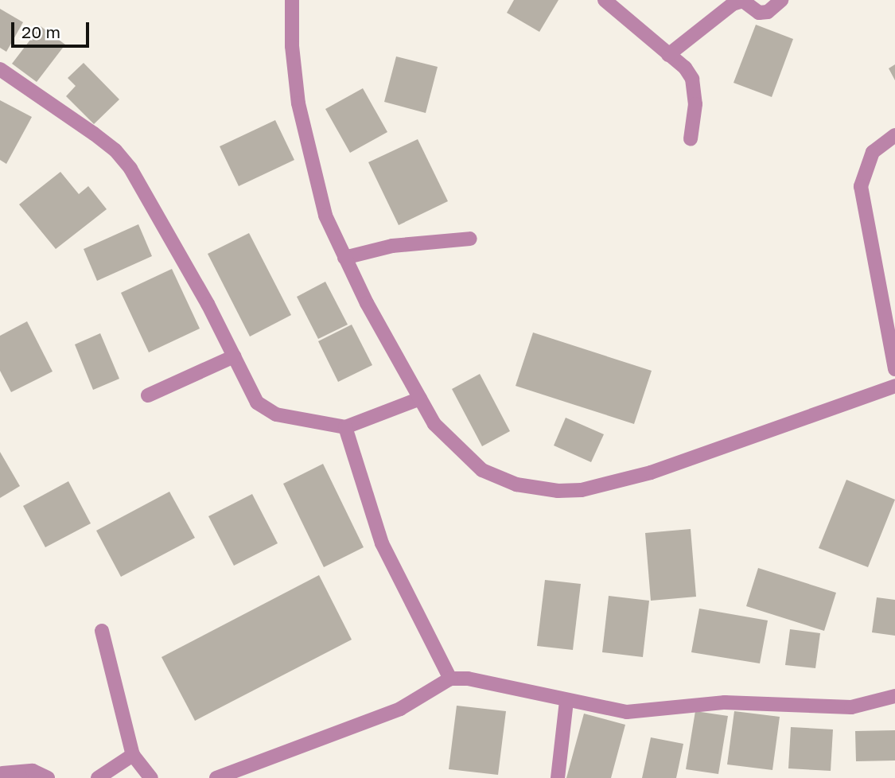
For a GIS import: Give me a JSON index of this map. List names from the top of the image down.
{
  "scale_bar": "20 m"
}
